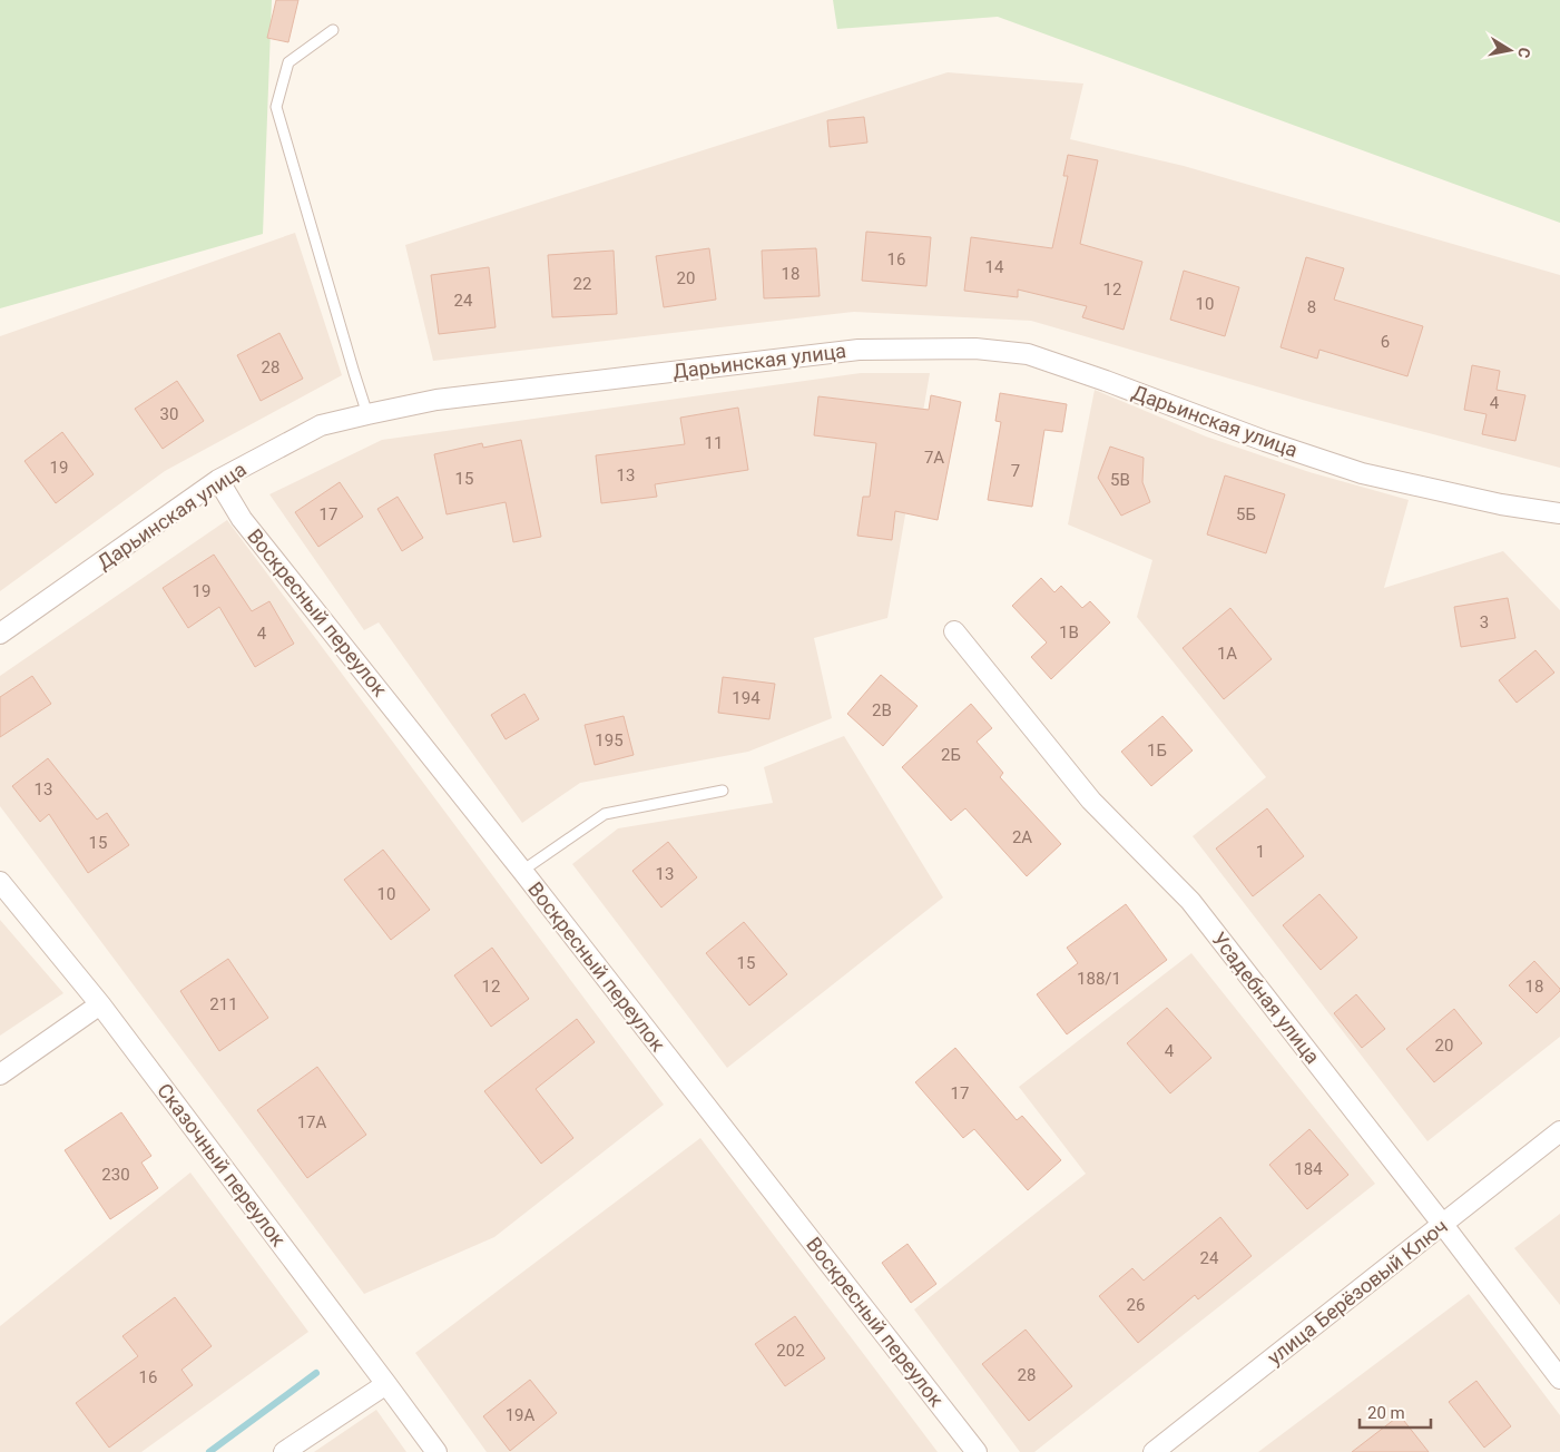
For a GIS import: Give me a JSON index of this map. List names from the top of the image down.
{
  "streets": {
    "street": [
      "Дарьинская улица",
      "Воскресный переулок",
      "Усадебная улица",
      "Сказочный переулок",
      "улица Берёзовый Ключ"
    ]
  },
  "crossings": [
    ["Дарьинская улица", "Воскресный переулок"],
    ["Усадебная улица", "улица Берёзовый Ключ"]
  ],
  "house_numbers": [
    "16",
    "14",
    "18",
    "20",
    "22",
    "12",
    "24",
    "10",
    "8",
    "6",
    "28",
    "4",
    "30",
    "11",
    "7А",
    "19",
    "7",
    "13",
    "15",
    "5В",
    "17",
    "5Б",
    "19",
    "3",
    "1В",
    "4",
    "1А",
    "194",
    "2В",
    "195",
    "1Б",
    "2Б",
    "13",
    "2А",
    "15",
    "1",
    "13",
    "10",
    "15",
    "188/1",
    "12",
    "18",
    "211",
    "20",
    "4",
    "17",
    "17А",
    "184",
    "230",
    "24",
    "26",
    "202",
    "28",
    "16",
    "19А"
  ],
  "scale_bar": "20 m",
  "north": "right"
}
